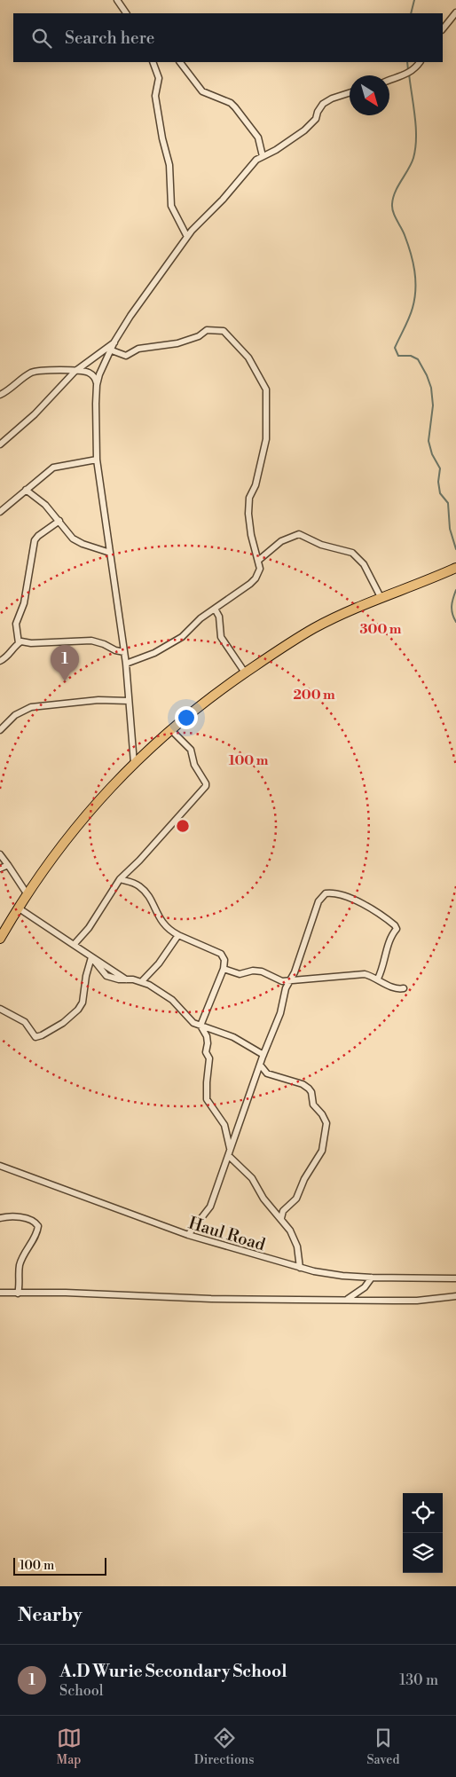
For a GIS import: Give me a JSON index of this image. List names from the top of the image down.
{
  "streets": {
    "street": ["Haul Road"]
  },
  "scale_bar": "100 m",
  "north": "bottom right",
  "page": {
    "search": "Search here",
    "pins": "1",
    "scale": "100 m",
    "heading": "Nearby",
    "list": [
      {
        "mark": "1",
        "name": "A.D Wurie Secondary School",
        "note": "School",
        "value": "130 m"
      }
    ],
    "nav": ["Map", "Directions", "Saved"]
  },
  "rings": ["300 m", "200 m", "100 m"]
}
